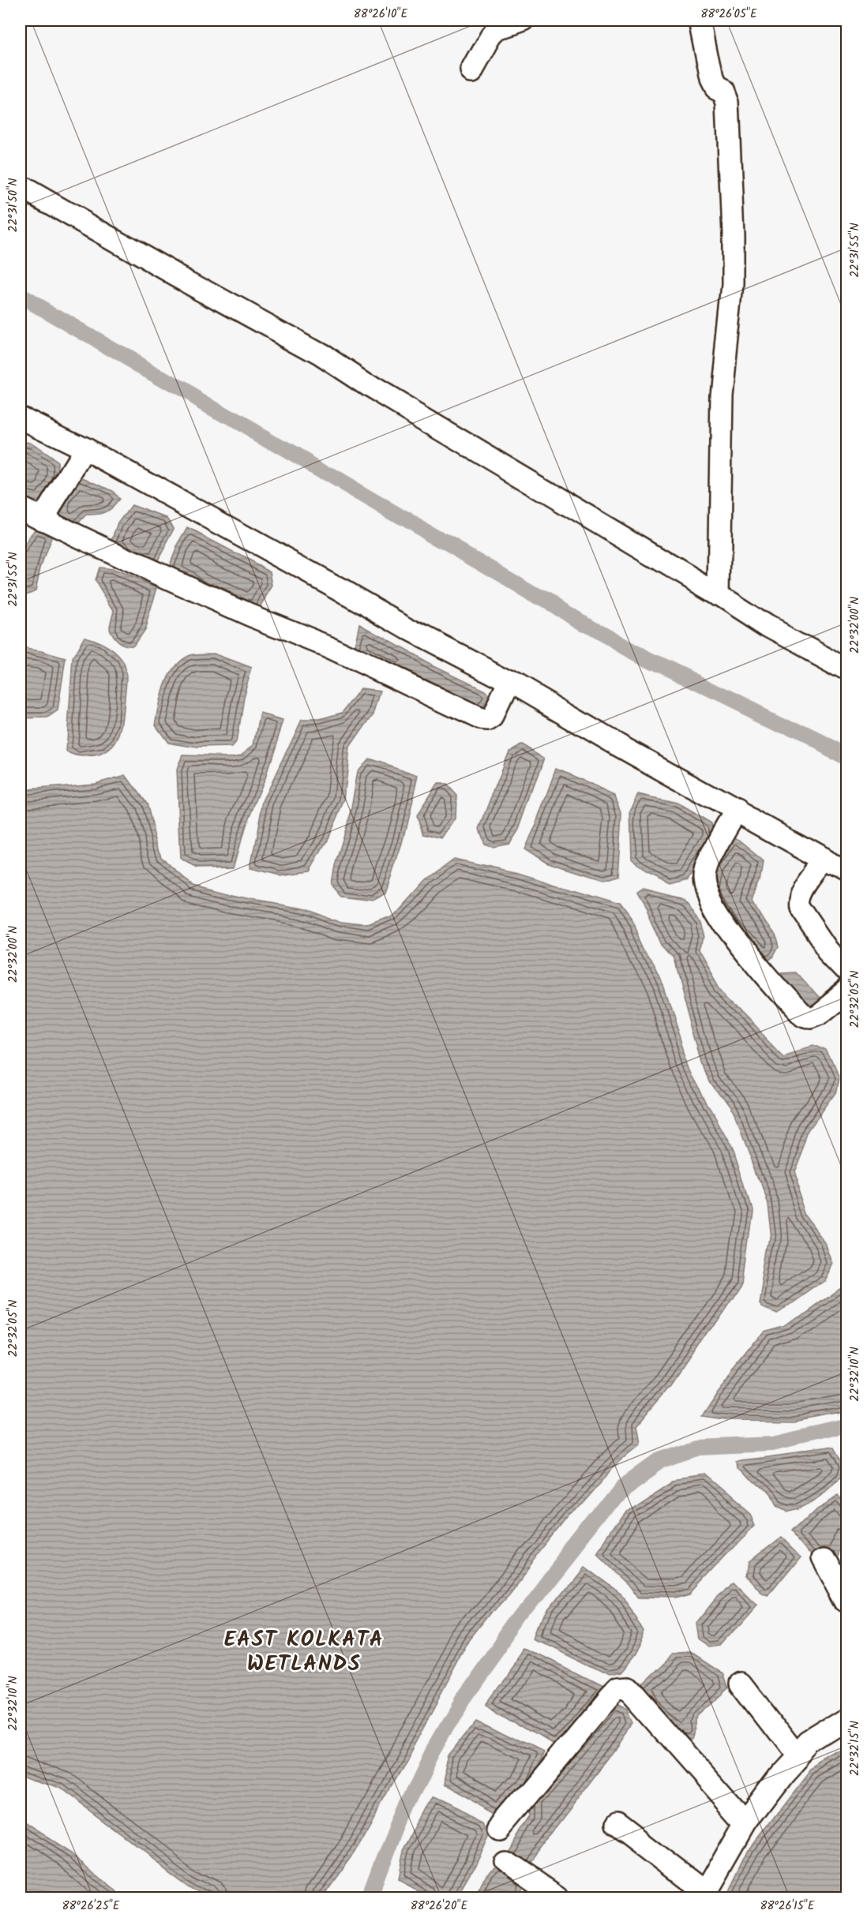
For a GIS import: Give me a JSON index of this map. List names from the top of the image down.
{
  "districts": ["EAST KOLKATA WETLANDS"],
  "coordinates": [
    "88°26'10\"E",
    "88°26'05\"E",
    "22°31'50\"N",
    "22°31'55\"N",
    "22°32'00\"N",
    "22°32'05\"N",
    "22°32'10\"N",
    "22°32'15\"N",
    "88°26'25\"E",
    "88°26'20\"E",
    "88°26'15\"E"
  ]
}
